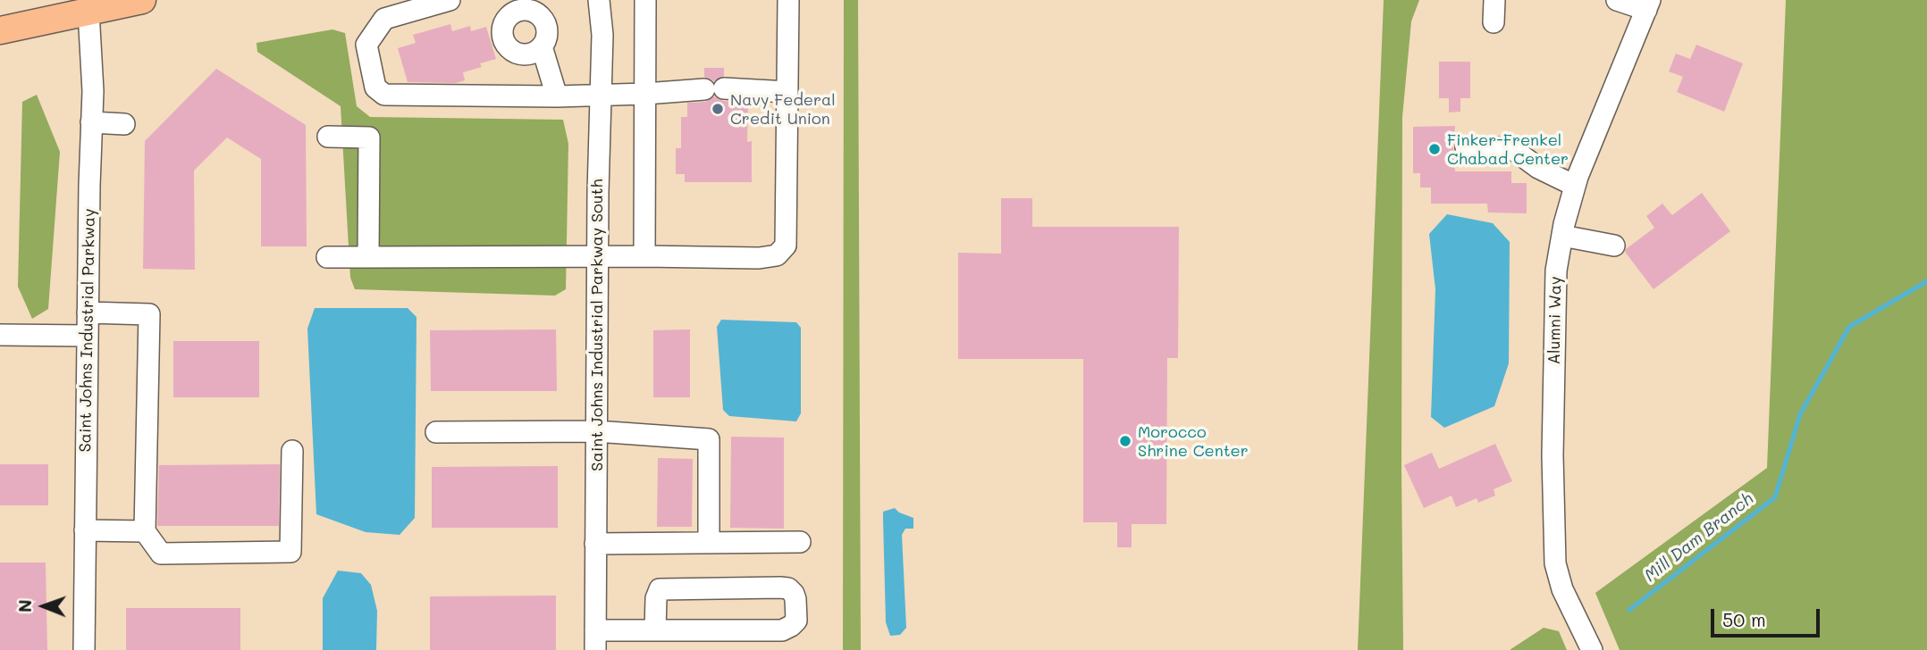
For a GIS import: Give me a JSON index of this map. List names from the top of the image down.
{
  "streets": {
    "street": ["Alumni Way", "Saint Johns Industrial Parkway South", "Saint Johns Industrial Parkway"]
  },
  "water": ["Mill Dam Branch"],
  "places": ["Navy Federal Credit Union", "Finker-Frenkel Chabad Center", "Morocco Shrine Center"],
  "scale_bar": "50 m",
  "north": "left"
}
